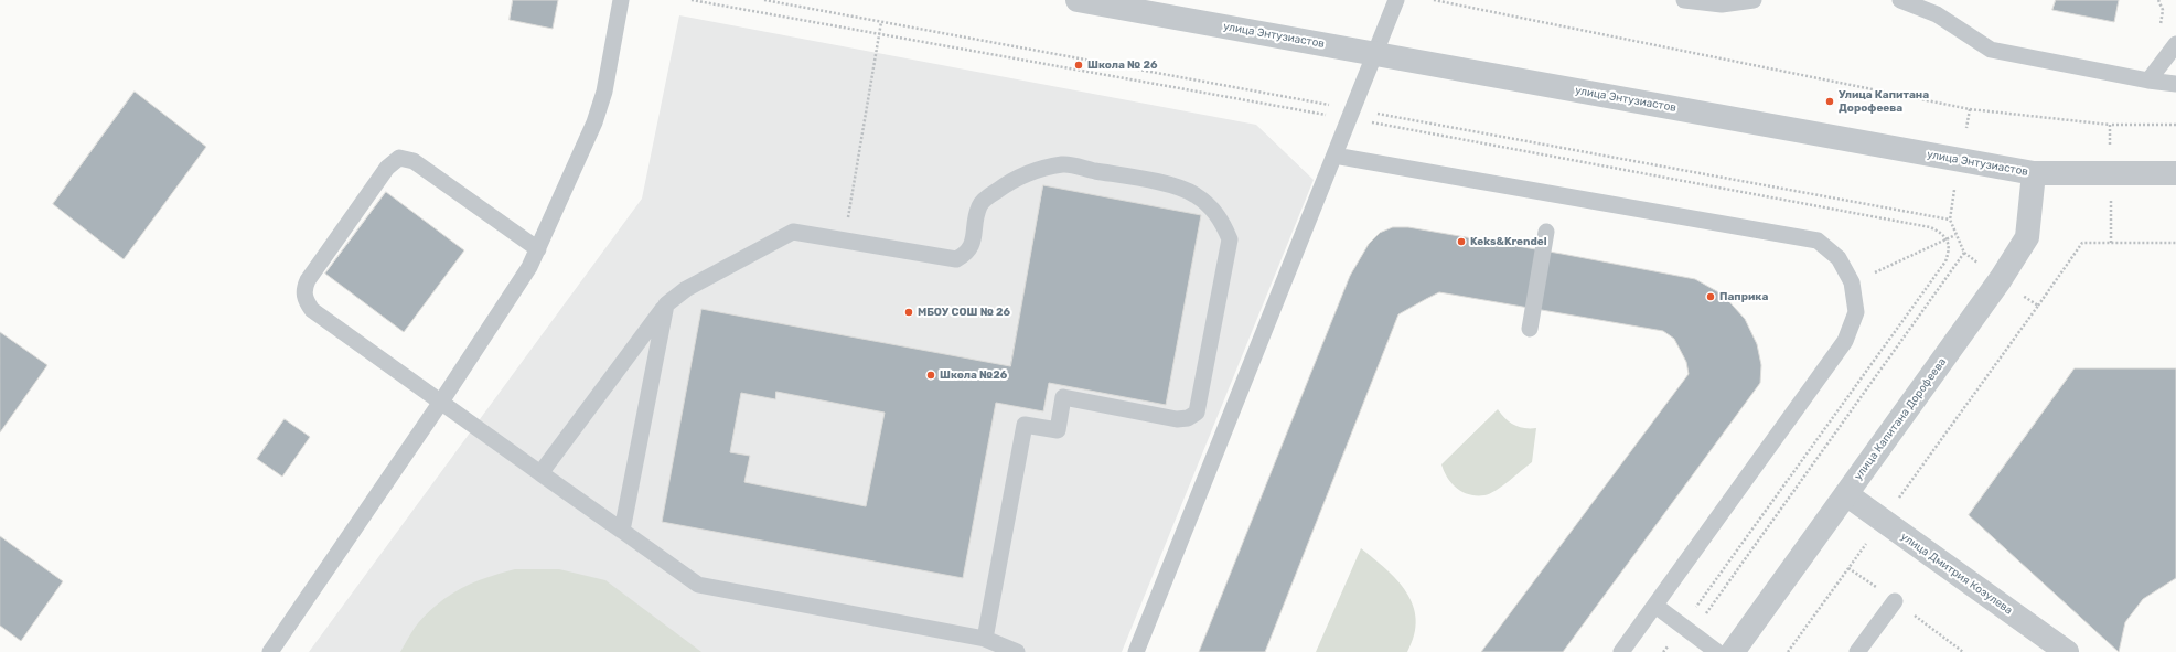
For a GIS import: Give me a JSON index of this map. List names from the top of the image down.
{
  "streets": {
    "street": ["улица Энтузиастов", "улица Капитана Дорофеева", "улица Дмитрия Козулева"]
  },
  "crossings": [
    ["улица Энтузиастов", "улица Капитана Дорофеева"],
    ["улица Капитана Дорофеева", "улица Дмитрия Козулева"]
  ],
  "places": [
    "Школа № 26",
    "Улица Капитана Дорофеева",
    "Keks&Krendel",
    "Паприка",
    "МБОУ СОШ № 26",
    "Школа №26"
  ]
}
